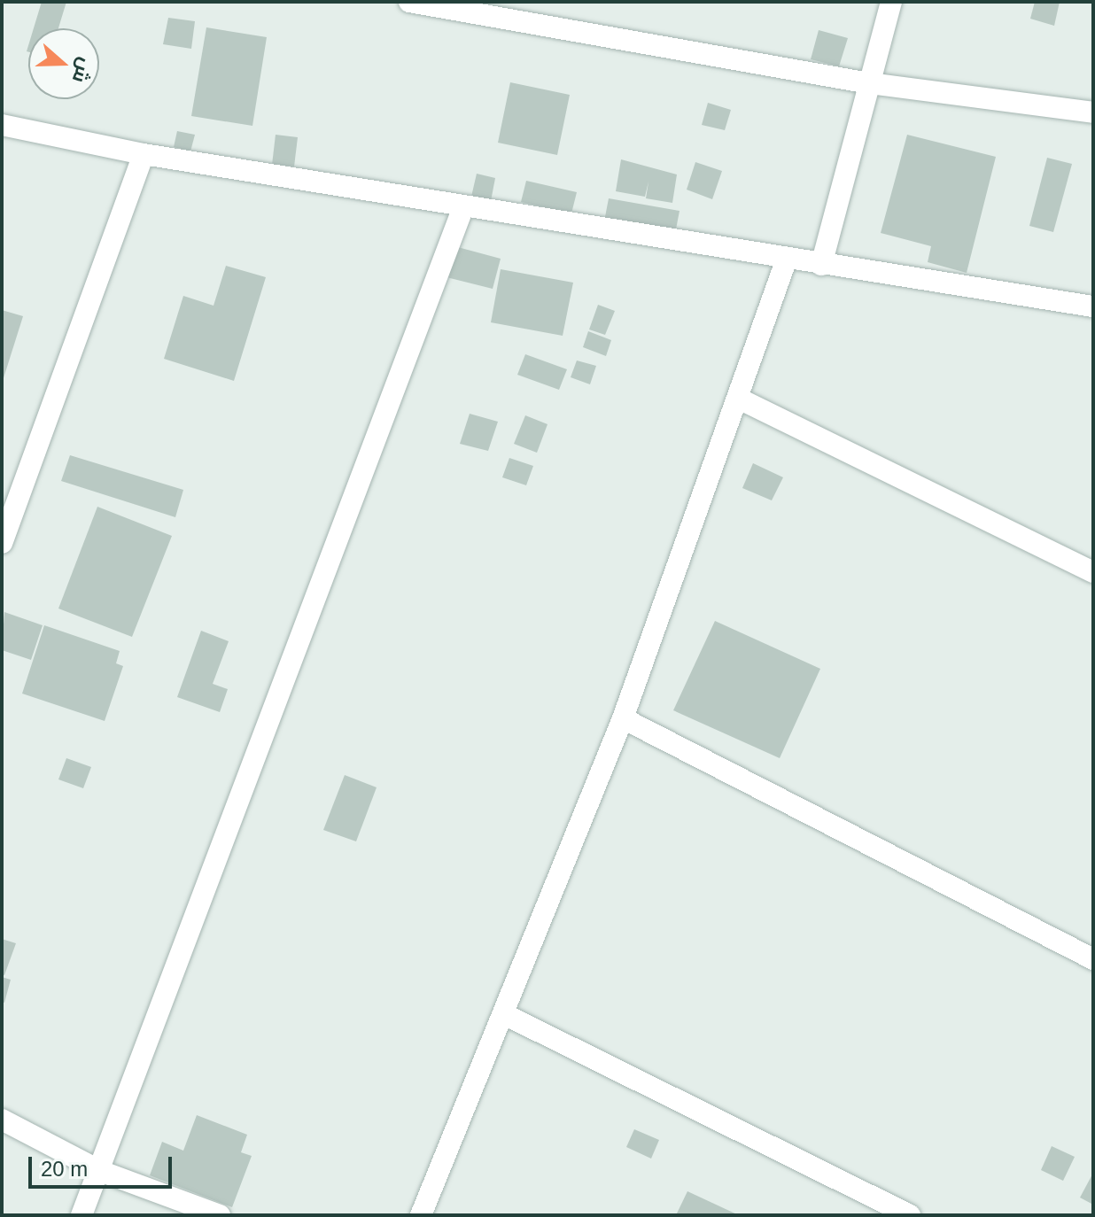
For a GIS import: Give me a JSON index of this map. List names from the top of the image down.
{
  "scale_bar": "20 m",
  "north": "right"
}
